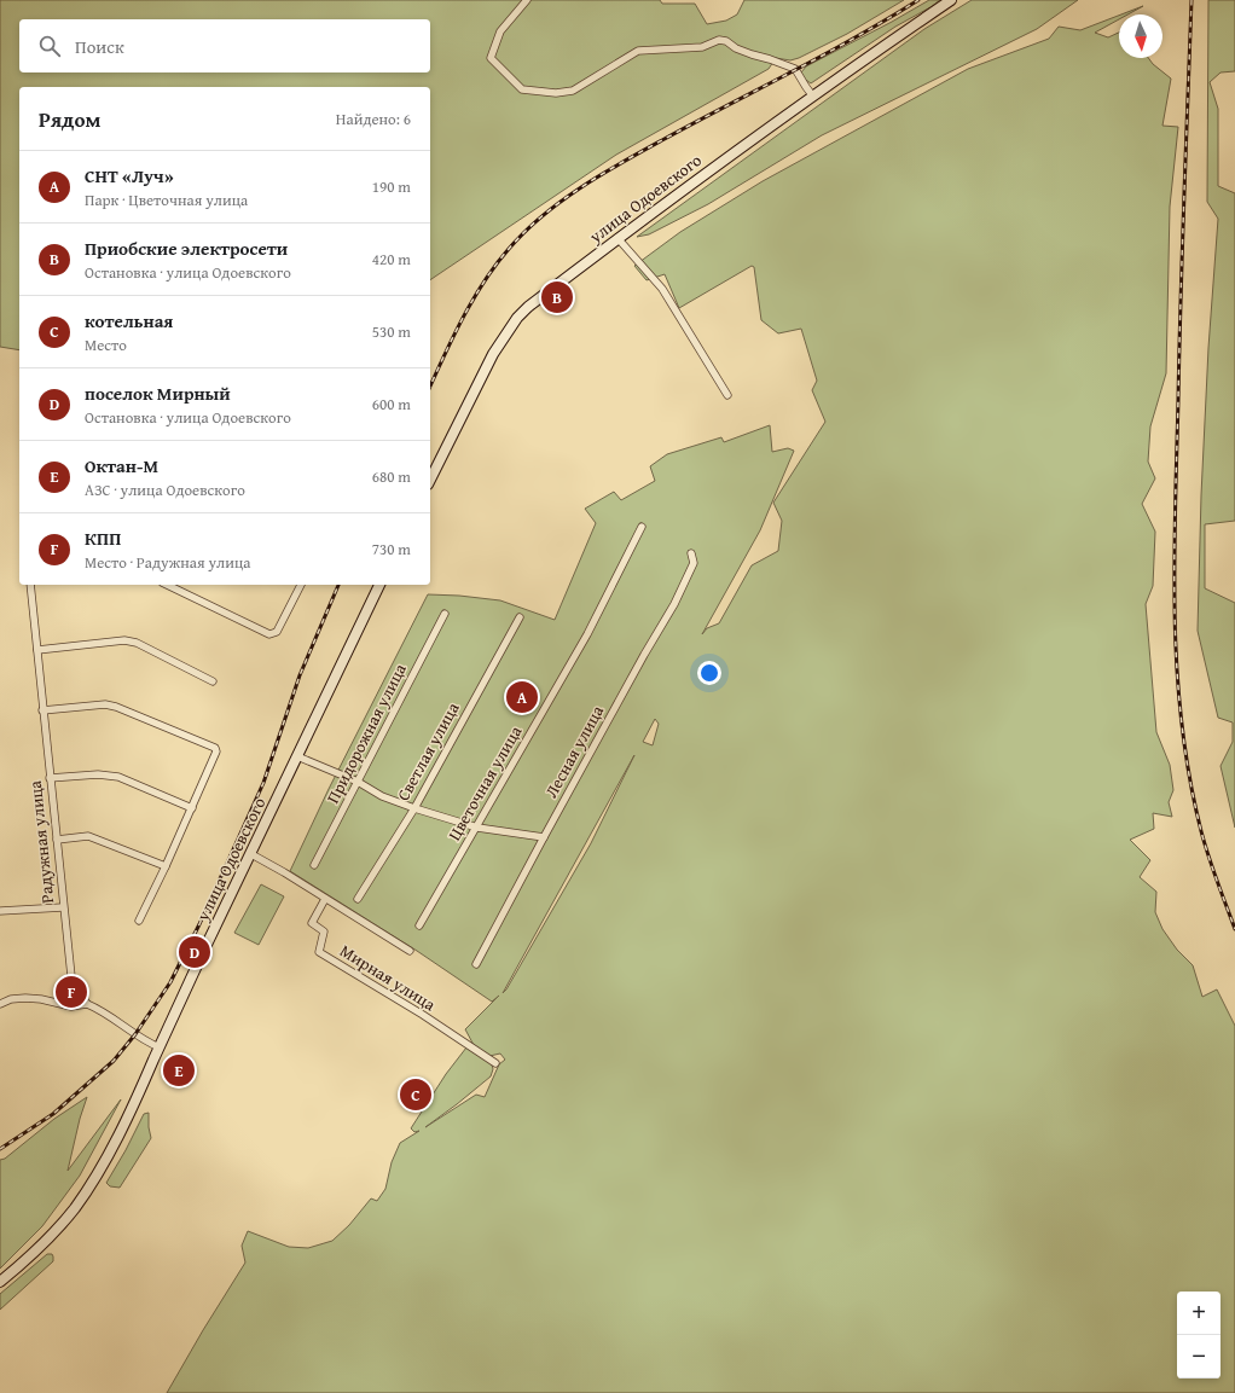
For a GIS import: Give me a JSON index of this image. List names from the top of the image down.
{
  "streets": {
    "street": [
      "улица Одоевского",
      "Придорожная улица",
      "Светлая улица",
      "Лесная улица",
      "Цветочная улица",
      "Радужная улица",
      "Мирная улица"
    ]
  },
  "north": "bottom",
  "page": {
    "search": "Поиск",
    "heading": ["Рядом", "Найдено: 6"],
    "list": [
      {
        "mark": "A",
        "name": "СНТ «Луч»",
        "note": "Парк · Цветочная улица",
        "value": "190 m"
      },
      {
        "mark": "B",
        "name": "Приобские электросети",
        "note": "Остановка · улица Одоевского",
        "value": "420 m"
      },
      {
        "mark": "C",
        "name": "котельная",
        "note": "Место",
        "value": "530 m"
      },
      {
        "mark": "D",
        "name": "поселок Мирный",
        "note": "Остановка · улица Одоевского",
        "value": "600 m"
      },
      {
        "mark": "E",
        "name": "Октан-М",
        "note": "АЗС · улица Одоевского",
        "value": "680 m"
      },
      {
        "mark": "F",
        "name": "КПП",
        "note": "Место · Радужная улица",
        "value": "730 m"
      }
    ],
    "pins": [
      "B",
      "A",
      "D",
      "F",
      "E",
      "C"
    ],
    "map_buttons": ["+", "−"]
  }
}
